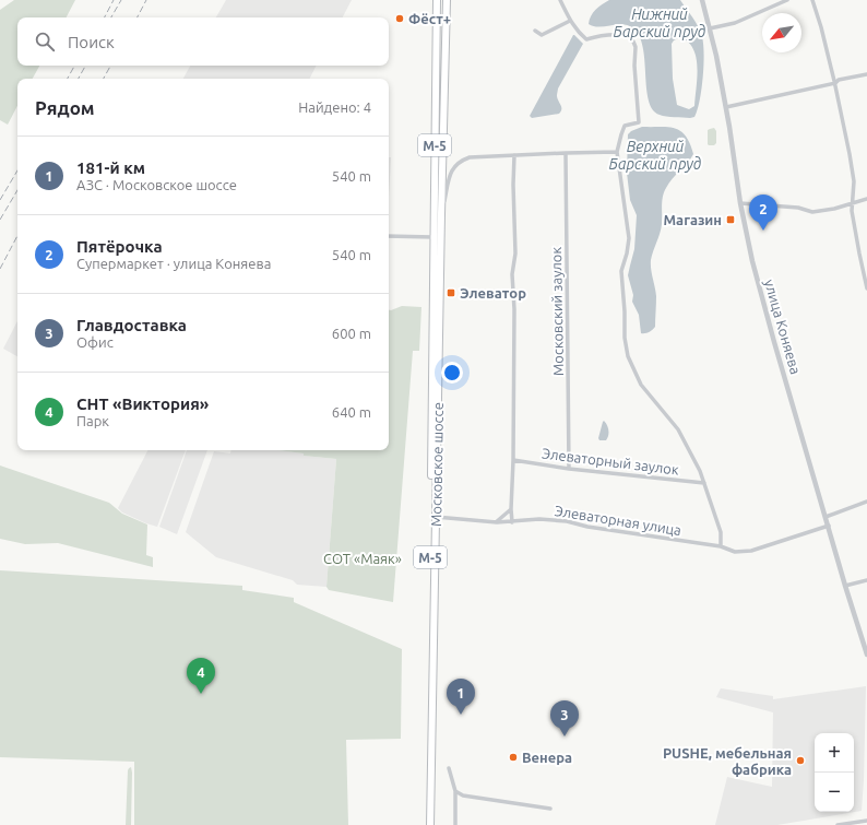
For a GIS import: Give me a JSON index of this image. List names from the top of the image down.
{
  "streets": {
    "highway": ["М-5", "Московское шоссе"],
    "street": [
      "Московский заулок",
      "улица Коняева",
      "Элеваторный заулок",
      "Элеваторная улица"
    ]
  },
  "crossings": [
    ["Московский заулок", "Элеваторный заулок"],
    ["улица Коняева", "Элеваторная улица"],
    ["Московское шоссе", "Элеваторная улица"]
  ],
  "water": ["Нижний Барский пруд", "Верхний Барский пруд"],
  "parks": ["СОТ «Маяк»"],
  "places": {
    "other": ["Фёст+", "Венера", "PUSHE, мебельная фабрика"],
    "transit": ["Магазин", "Элеватор"]
  },
  "north": "bottom left",
  "page": {
    "search": "Поиск",
    "heading": ["Рядом", "Найдено: 4"],
    "list": [
      {
        "mark": "1",
        "name": "181-й км",
        "note": "АЗС · Московское шоссе",
        "value": "540 m"
      },
      {
        "mark": "2",
        "name": "Пятёрочка",
        "note": "Супермаркет · улица Коняева",
        "value": "540 m"
      },
      {
        "mark": "3",
        "name": "Главдоставка",
        "note": "Офис",
        "value": "600 m"
      },
      {
        "mark": "4",
        "name": "СНТ «Виктория»",
        "note": "Парк",
        "value": "640 m"
      }
    ],
    "pins": [
      "2",
      "4",
      "1",
      "3"
    ],
    "map_buttons": ["+", "−"]
  }
}
